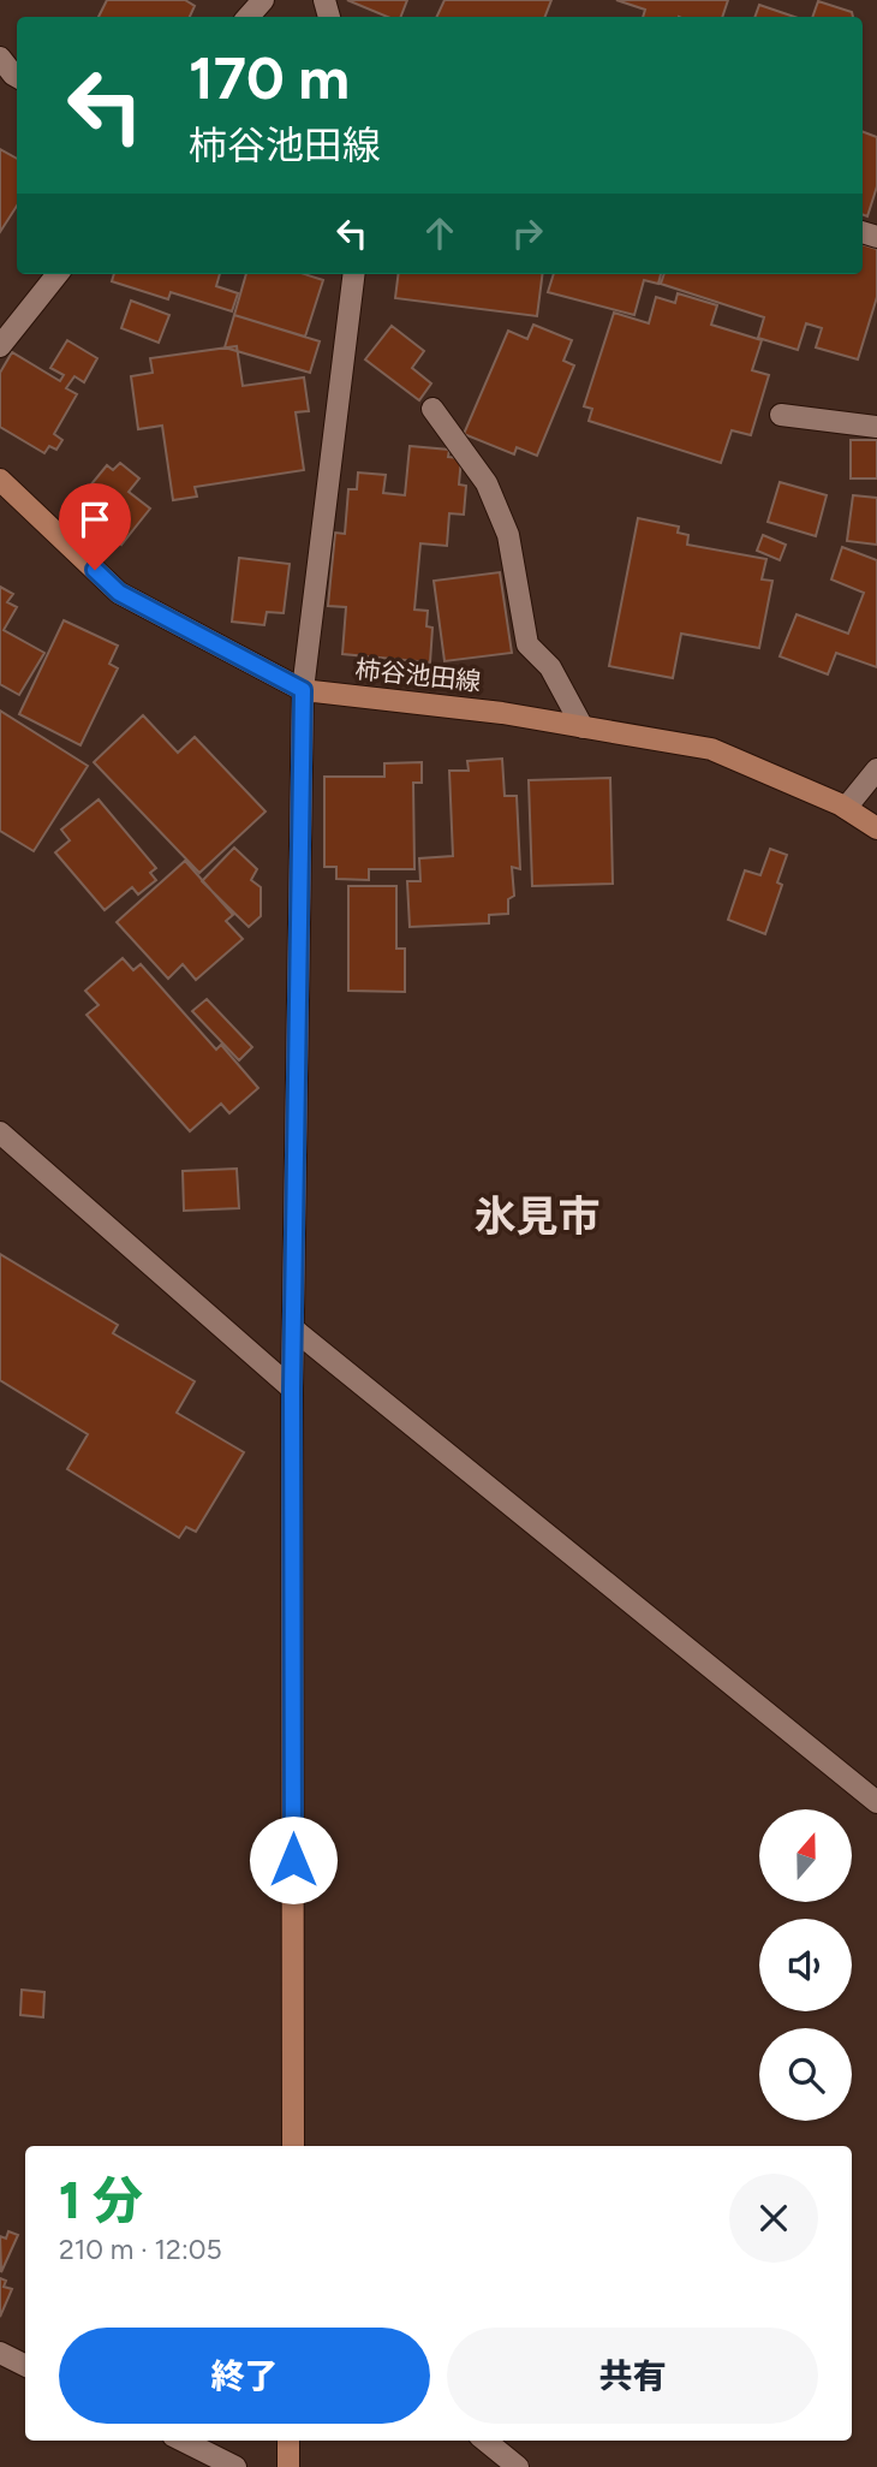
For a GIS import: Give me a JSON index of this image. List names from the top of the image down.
{
  "streets": {
    "street": ["柿谷池田線"]
  },
  "districts": ["氷見市"],
  "north": "top",
  "page": {
    "turn": ["170 m", "柿谷池田線"],
    "heading": ["1 分", "210 m · 12:05"],
    "buttons": ["終了", "共有"]
  }
}
